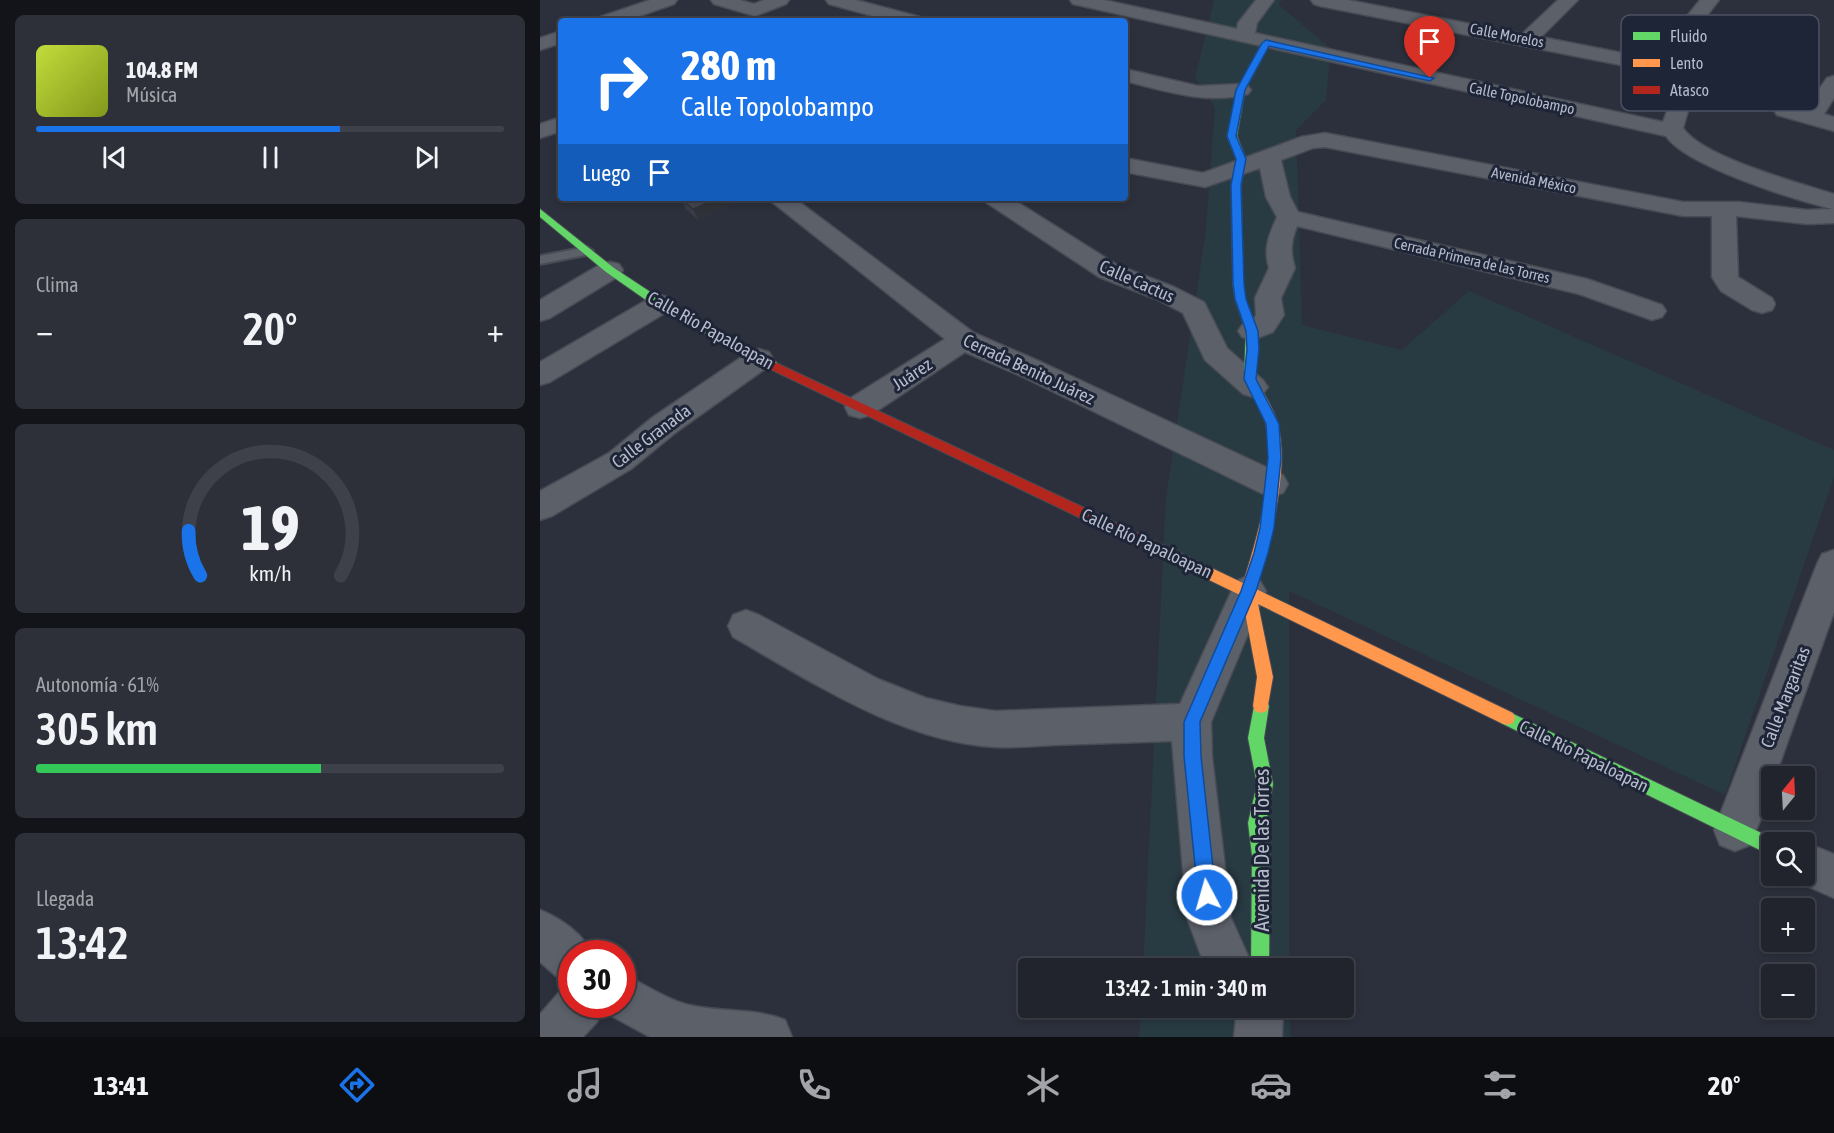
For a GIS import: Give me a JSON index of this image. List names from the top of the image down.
{
  "streets": {
    "street": [
      "Calle Morelos",
      "Calle Topolobampo",
      "Avenida México",
      "Cerrada Primera de las Torres",
      "Calle Cactus",
      "Calle Río Papaloapan",
      "Cerrada Benito Juárez",
      "Juárez",
      "Calle Granada",
      "Calle Margaritas",
      "Avenida De las Torres"
    ]
  },
  "crossings": [
    ["Calle Topolobampo", "Avenida De las Torres"],
    ["Avenida México", "Avenida De las Torres"],
    ["Calle Cactus", "Avenida De las Torres"],
    ["Calle Río Papaloapan", "Juárez"],
    ["Calle Río Papaloapan", "Calle Granada"],
    ["Calle Río Papaloapan", "Calle Margaritas"],
    ["Calle Río Papaloapan", "Avenida De las Torres"],
    ["Cerrada Benito Juárez", "Juárez"],
    ["Cerrada Benito Juárez", "Avenida De las Torres"]
  ],
  "legend": ["Fluido", "Lento", "Atasco"],
  "north": "top",
  "page": {
    "turn": ["280 m", "Calle Topolobampo"],
    "song": ["104.8 FM", "Música"],
    "then": "Luego",
    "tile": [
      "Clima",
      ["Autonomía · 61%", "305 km"],
      ["Llegada", "13:42"]
    ],
    "heat": ["−", "20°", "+"],
    "map_buttons": ["+", "−"],
    "limit": "30",
    "trip": "13:42 · 1 min · 340 m",
    "tabs": ["13:41", "20°"],
    "gauge": ["19", "km/h"]
  }
}
